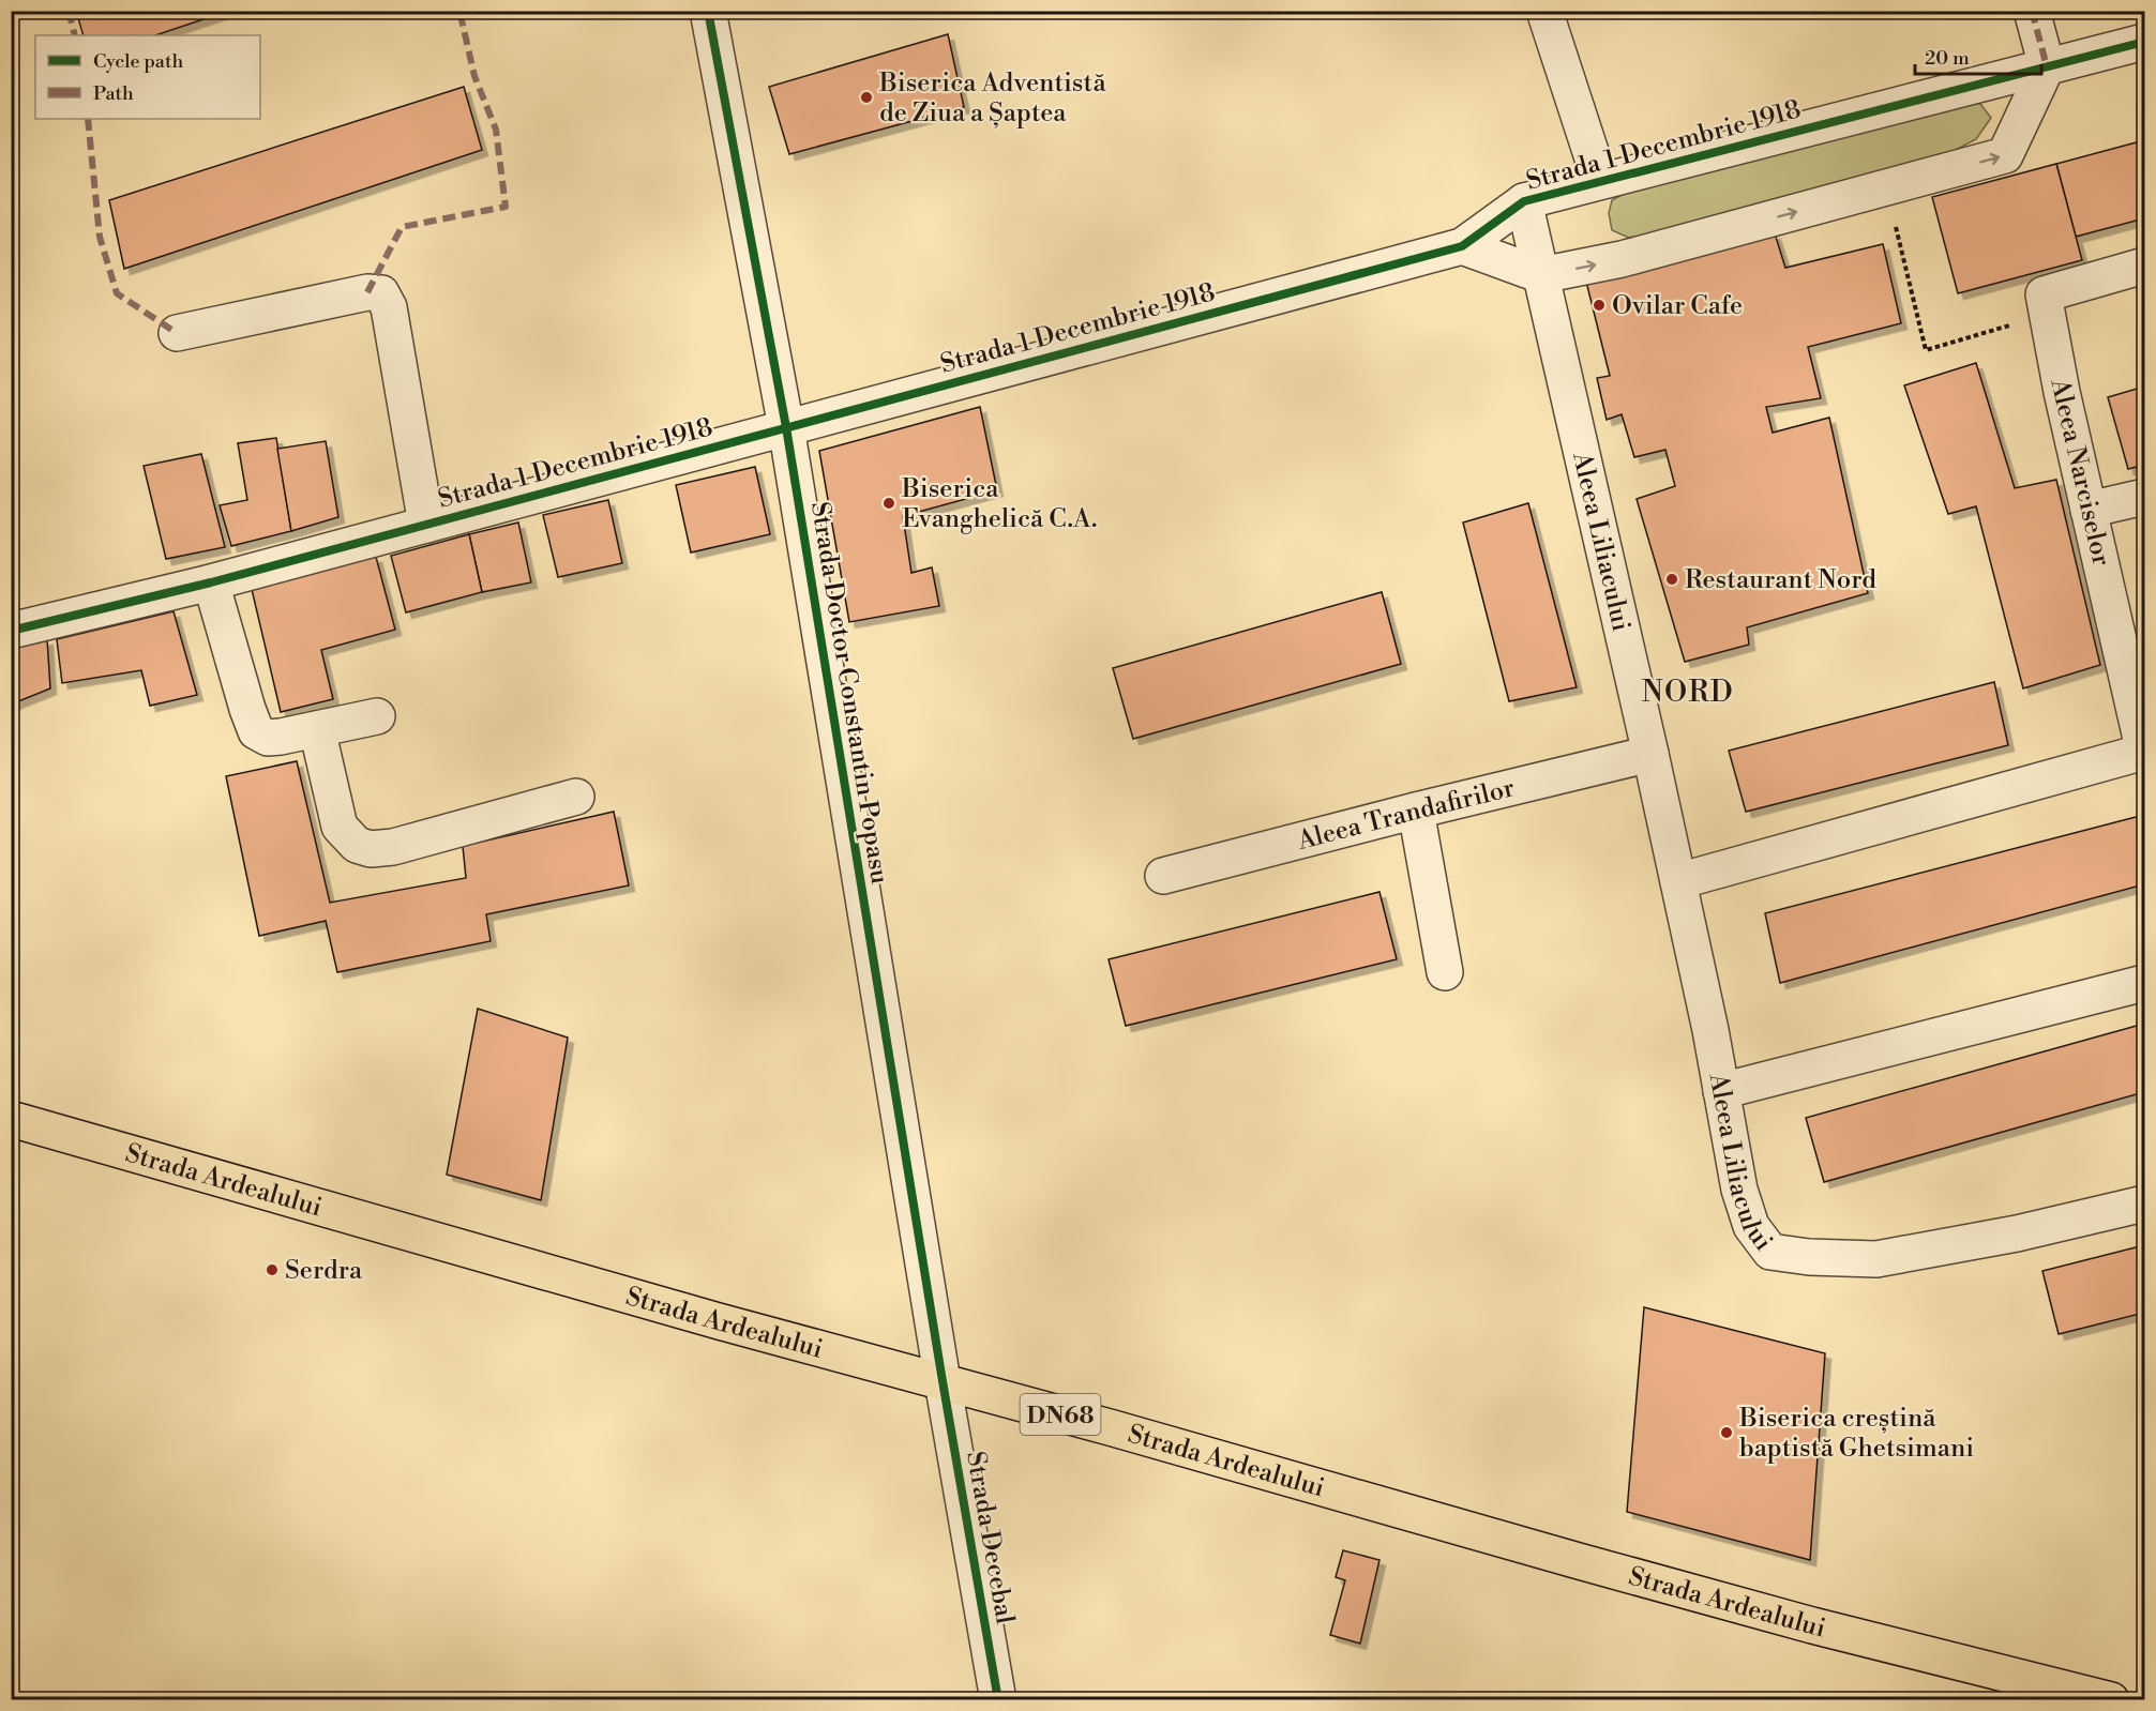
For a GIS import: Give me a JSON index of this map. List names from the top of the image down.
{
  "streets": {
    "main road": ["Strada Ardealului", "DN68"],
    "street": [
      "Strada 1 Decembrie 1918",
      "Aleea Narciselor",
      "Aleea Liliacului",
      "Strada Doctor Constantin Popasu",
      "Aleea Trandafirilor",
      "Strada Decebal"
    ]
  },
  "crossings": [
    ["Strada 1 Decembrie 1918", "Aleea Liliacului"],
    ["Strada 1 Decembrie 1918", "Strada Doctor Constantin Popasu"],
    ["Aleea Liliacului", "Aleea Trandafirilor"],
    ["Strada Doctor Constantin Popasu", "Strada Ardealului"],
    ["Strada Doctor Constantin Popasu", "Strada Decebal"],
    ["Strada Ardealului", "Strada Decebal"]
  ],
  "districts": ["NORD"],
  "places": [
    "Biserica Adventistă de Ziua a Șaptea",
    "Ovilar Cafe",
    "Biserica Evanghelică C.A.",
    "Restaurant Nord",
    "Serdra",
    "Biserica creștină baptistă Ghetsimani"
  ],
  "legend": ["Cycle path", "Path"],
  "scale_bar": "20 m"
}
